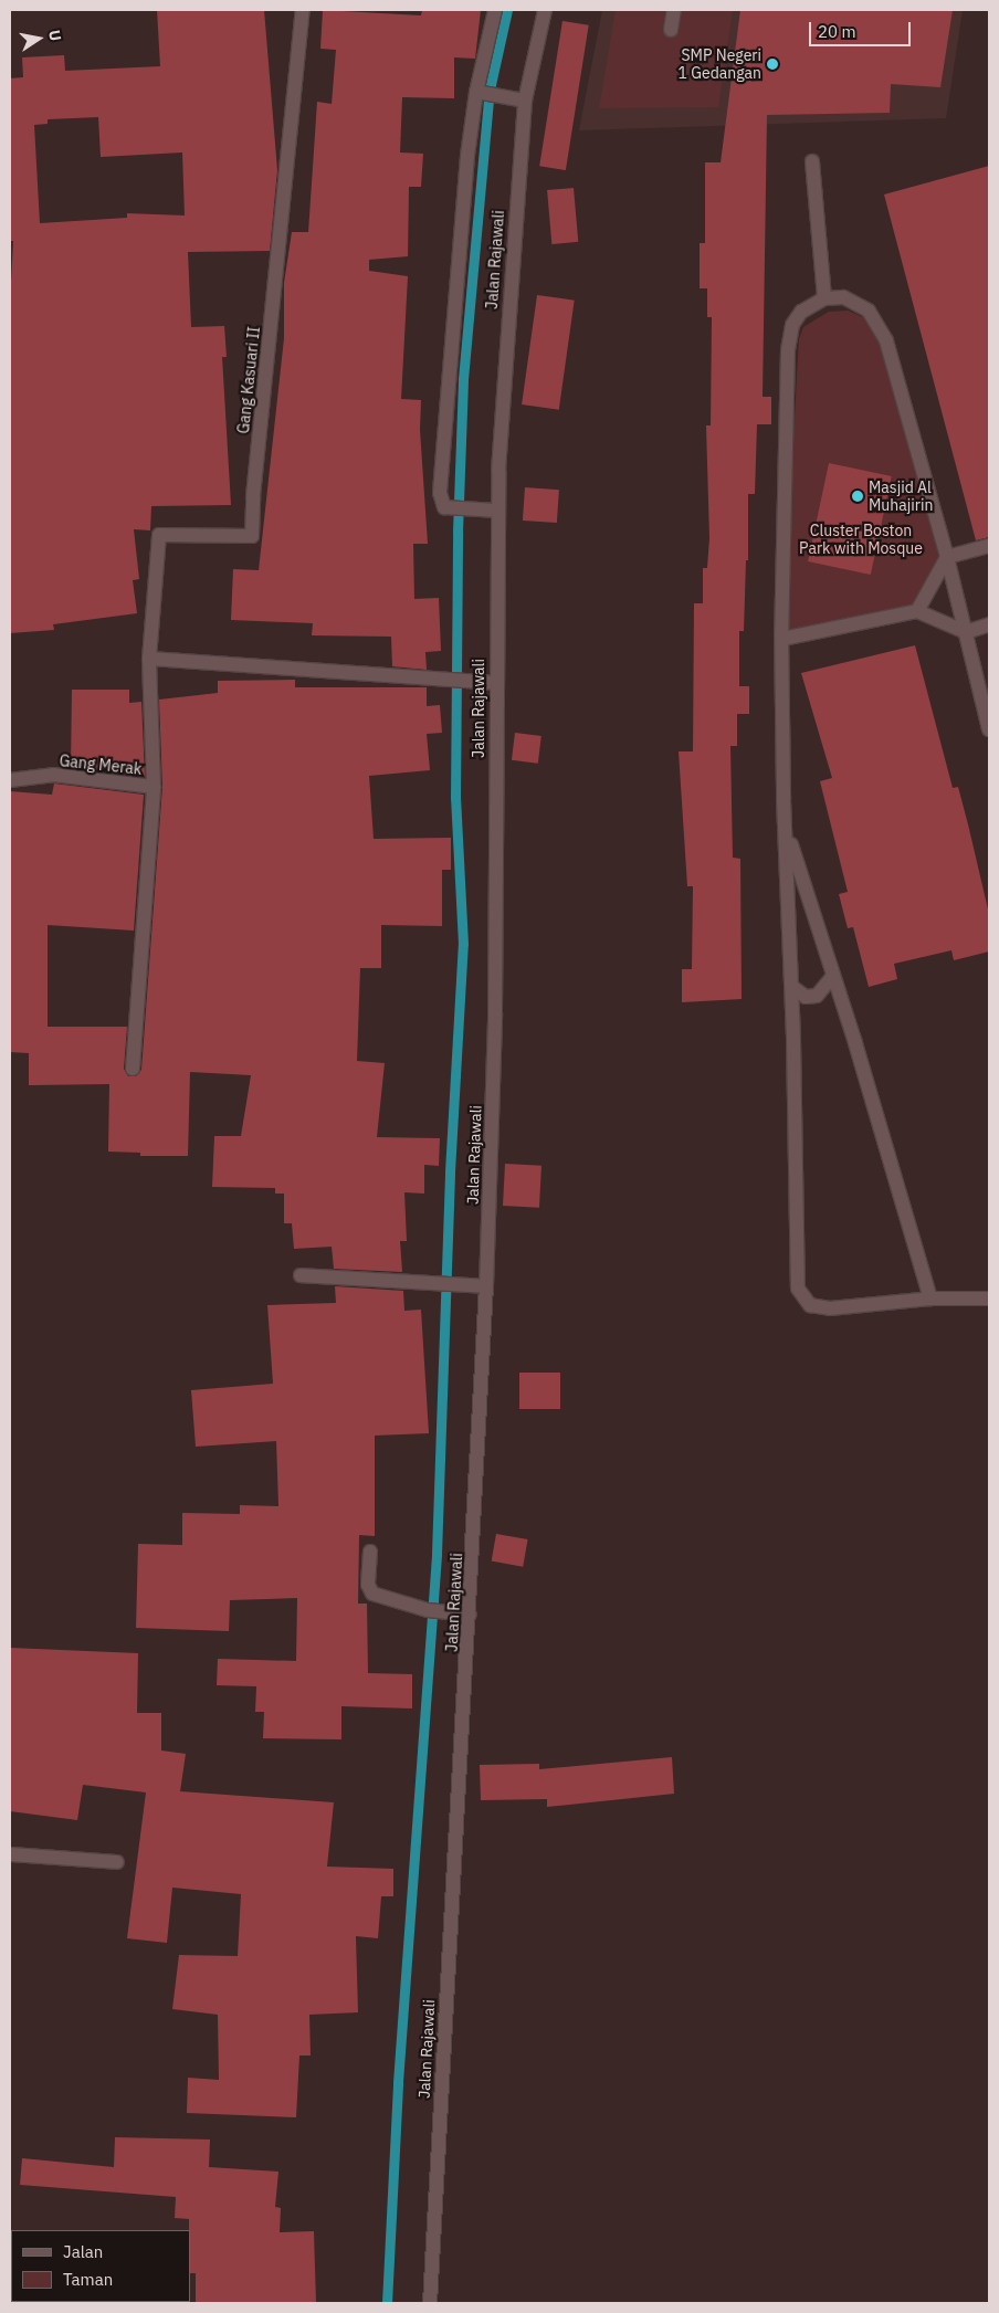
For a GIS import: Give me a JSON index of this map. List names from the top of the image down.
{
  "streets": {
    "street": ["Jalan Rajawali", "Gang Kasuari II", "Gang Merak"]
  },
  "parks": ["Cluster Boston Park with Mosque"],
  "places": ["SMP Negeri 1 Gedangan", "Masjid Al Muhajirin"],
  "legend": ["Jalan", "Taman"],
  "scale_bar": "20 m",
  "north": "right"
}
